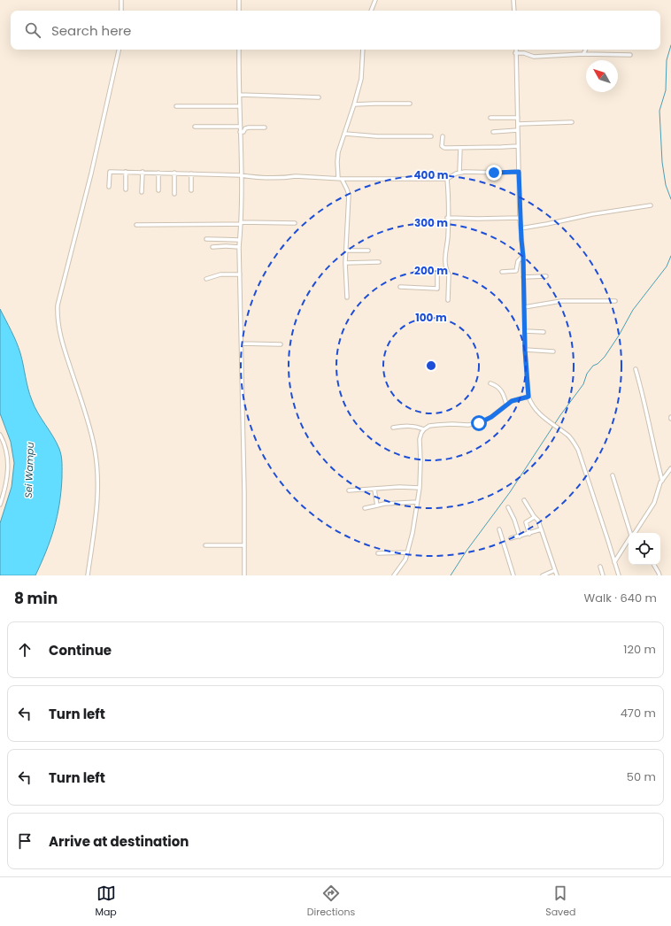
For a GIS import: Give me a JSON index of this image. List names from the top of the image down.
{
  "water": ["Sei Wampu"],
  "north": "top left",
  "page": {
    "search": "Search here",
    "heading": ["8 min", "Walk · 640 m"],
    "list": [
      ["Continue", "120 m"],
      ["Turn left", "470 m"],
      ["Turn left", "50 m"],
      "Arrive at destination"
    ],
    "nav": ["Map", "Directions", "Saved"]
  },
  "rings": [
    "400 m",
    "300 m",
    "200 m",
    "100 m"
  ]
}
